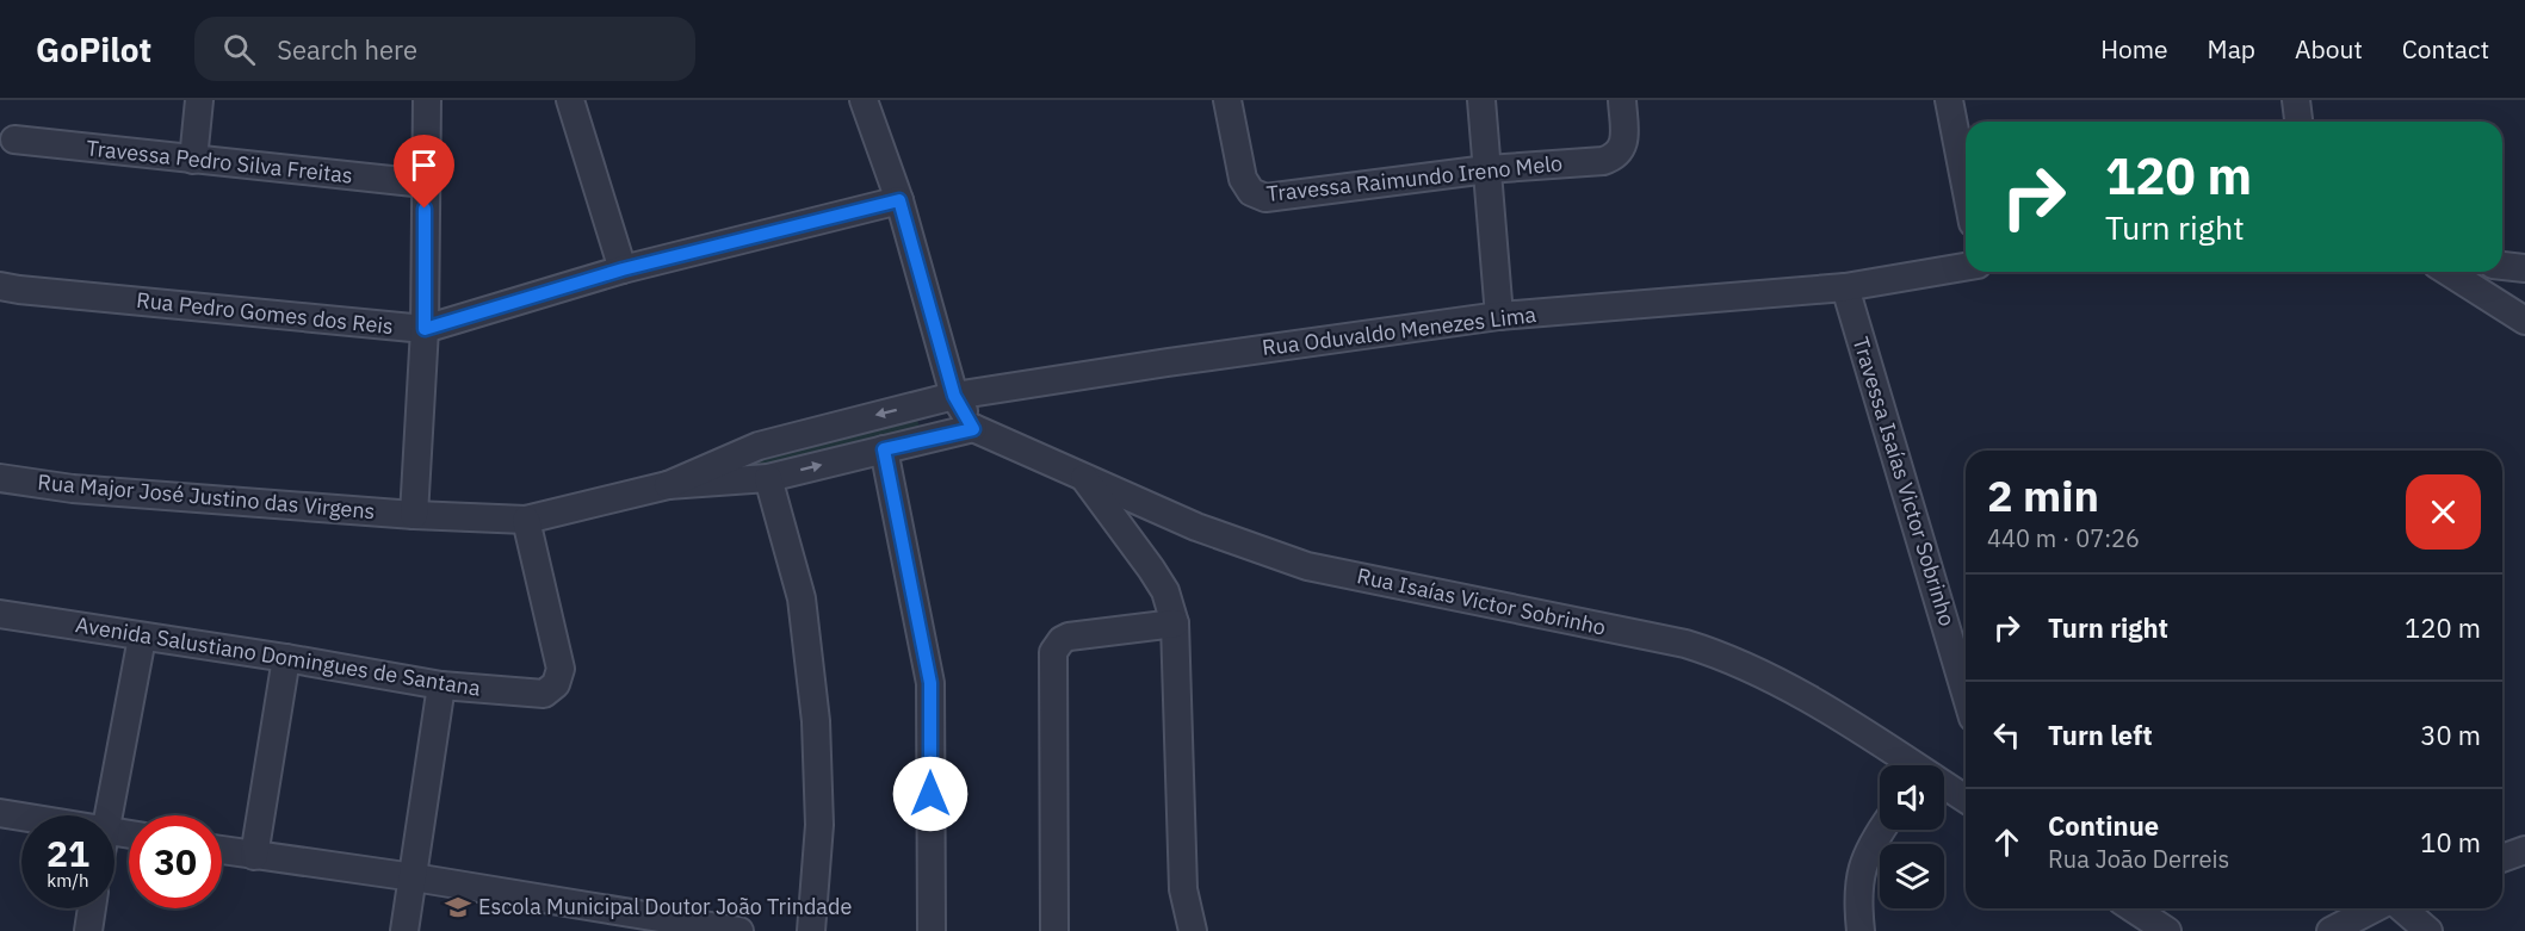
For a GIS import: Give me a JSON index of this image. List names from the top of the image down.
{
  "streets": {
    "street": [
      "Travessa Pedro Silva Freitas",
      "Travessa Raimundo Ireno Melo",
      "Rua Pedro Gomes dos Reis",
      "Rua Oduvaldo Menezes Lima",
      "Travessa Isaías Victor Sobrinho",
      "Rua Major José Justino das Virgens",
      "Rua Isaías Victor Sobrinho",
      "Avenida Salustiano Domingues de Santana"
    ]
  },
  "crossings": [
    ["Rua Oduvaldo Menezes Lima", "Travessa Isaías Victor Sobrinho"],
    ["Rua Oduvaldo Menezes Lima", "Rua Major José Justino das Virgens"],
    ["Rua Major José Justino das Virgens", "Avenida Salustiano Domingues de Santana"]
  ],
  "places": {
    "school or university": ["Escola Municipal Doutor João Trindade"]
  },
  "page": {
    "header": "GoPilot",
    "search": "Search here",
    "nav": [
      "Home",
      "Map",
      "About",
      "Contact"
    ],
    "turn": ["120 m", "Turn right"],
    "heading": ["2 min", "440 m · 07:26"],
    "list": [
      {
        "name": "Turn right",
        "value": "120 m"
      },
      {
        "name": "Turn left",
        "value": "30 m"
      },
      {
        "name": "Continue",
        "note": "Rua João Derreis",
        "value": "10 m"
      }
    ],
    "speed": "21 km/h",
    "limit": "30"
  }
}
